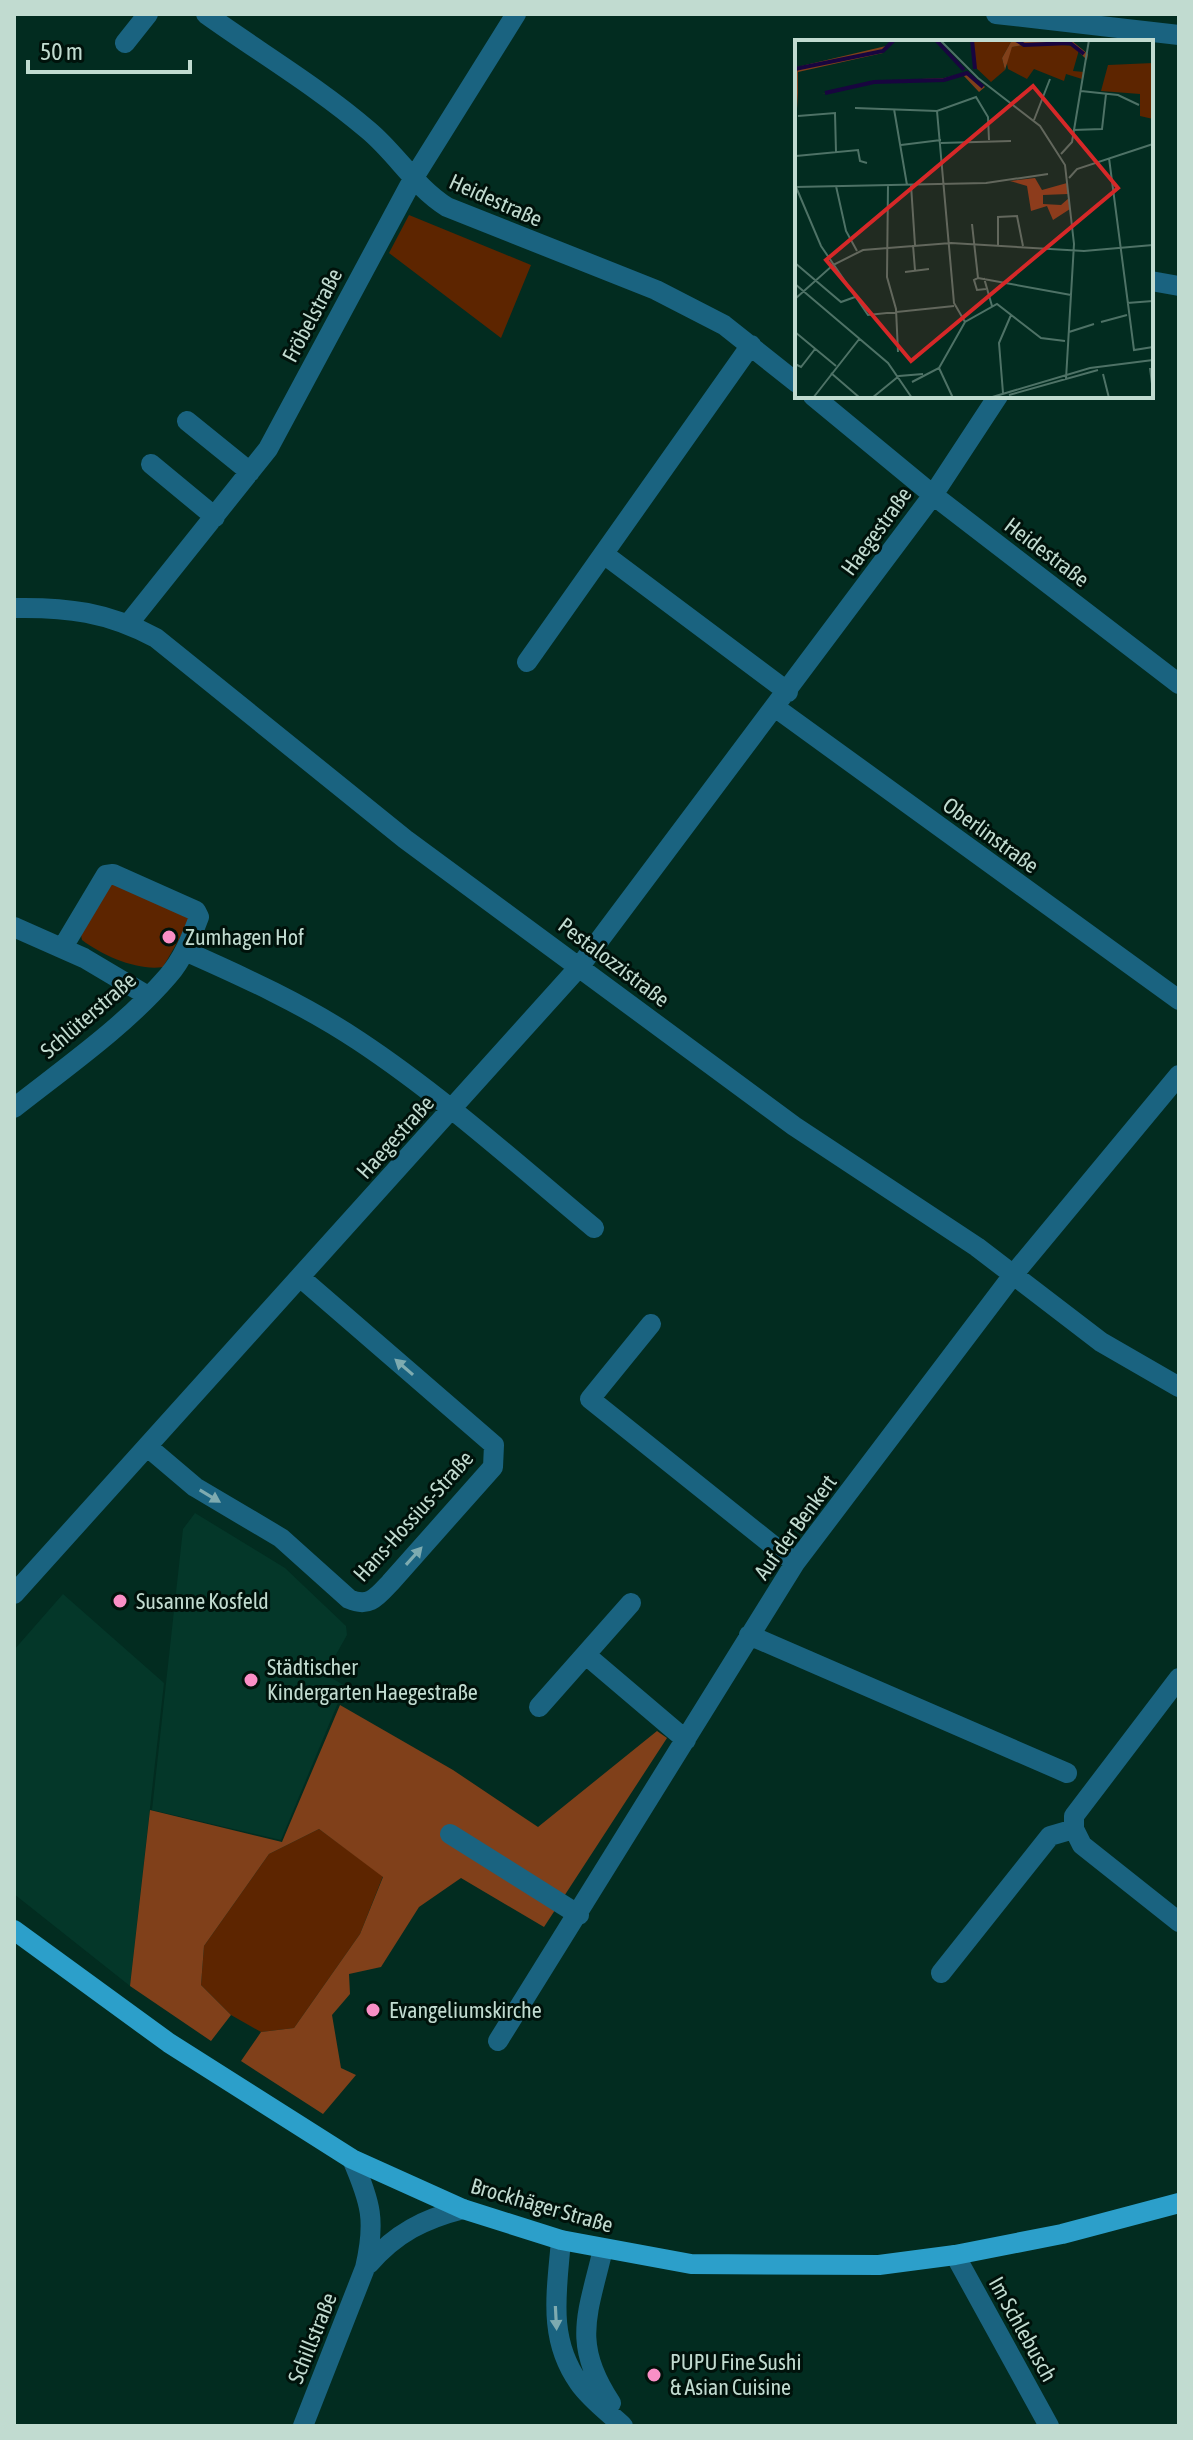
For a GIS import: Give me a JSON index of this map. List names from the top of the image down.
{
  "streets": {
    "main road": ["Brockhäger Straße"],
    "street": [
      "Heidestraße",
      "Fröbelstraße",
      "Haegestraße",
      "Oberlinstraße",
      "Pestalozzistraße",
      "Schlüterstraße",
      "Hans-Hossius-Straße",
      "Auf der Benkert",
      "Im Schlebusch",
      "Schillstraße"
    ]
  },
  "crossings": [
    ["Heidestraße", "Fröbelstraße"],
    ["Heidestraße", "Haegestraße"],
    ["Fröbelstraße", "Pestalozzistraße"],
    ["Haegestraße", "Oberlinstraße"],
    ["Haegestraße", "Pestalozzistraße"],
    ["Haegestraße", "Hans-Hossius-Straße"],
    ["Pestalozzistraße", "Auf der Benkert"],
    ["Brockhäger Straße", "Im Schlebusch"],
    ["Brockhäger Straße", "Schillstraße"]
  ],
  "places": [
    "Zumhagen Hof",
    "Susanne Kosfeld",
    "Städtischer Kindergarten Haegestraße",
    "Evangeliumskirche",
    "PUPU Fine Sushi & Asian Cuisine"
  ],
  "scale_bar": "50 m"
}
